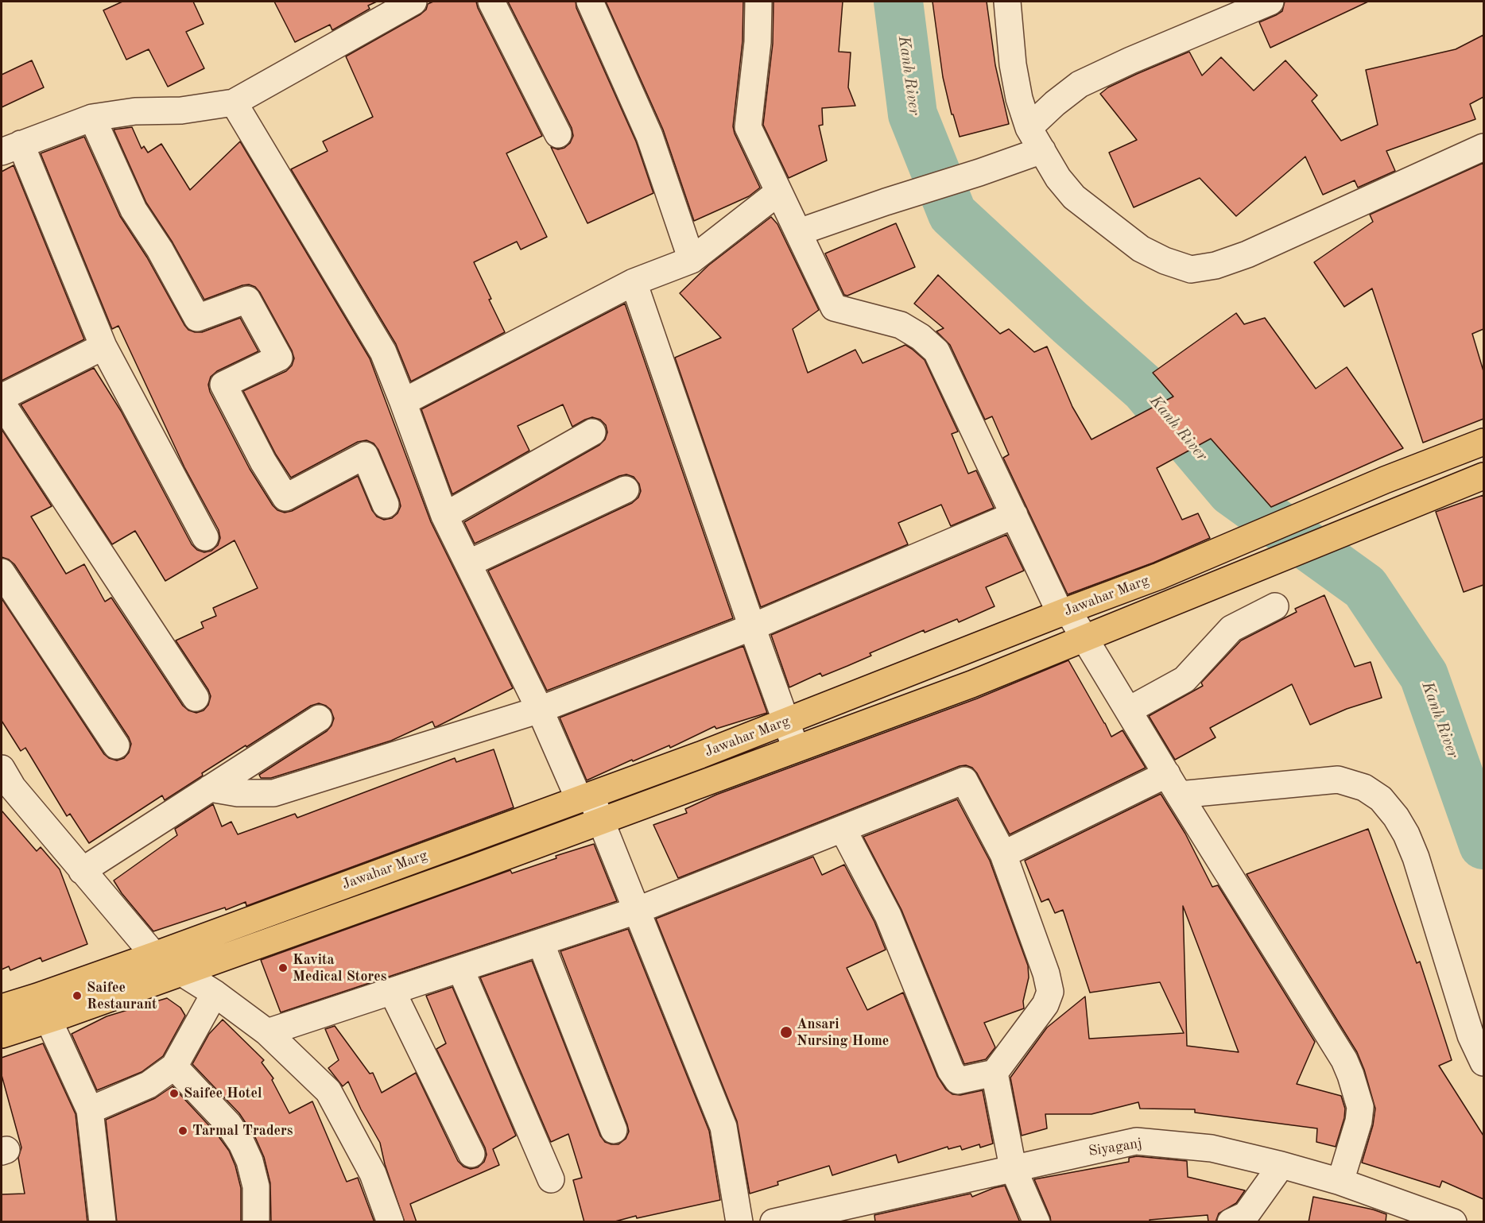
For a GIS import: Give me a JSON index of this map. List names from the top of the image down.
{
  "streets": {
    "main road": ["Jawahar Marg"],
    "street": ["Siyaganj"]
  },
  "water": ["Kanh River"],
  "places": [
    "Kavita Medical Stores",
    "Saifee Restaurant",
    "Ansari Nursing Home",
    "Saifee Hotel",
    "Tarmal Traders"
  ]
}
